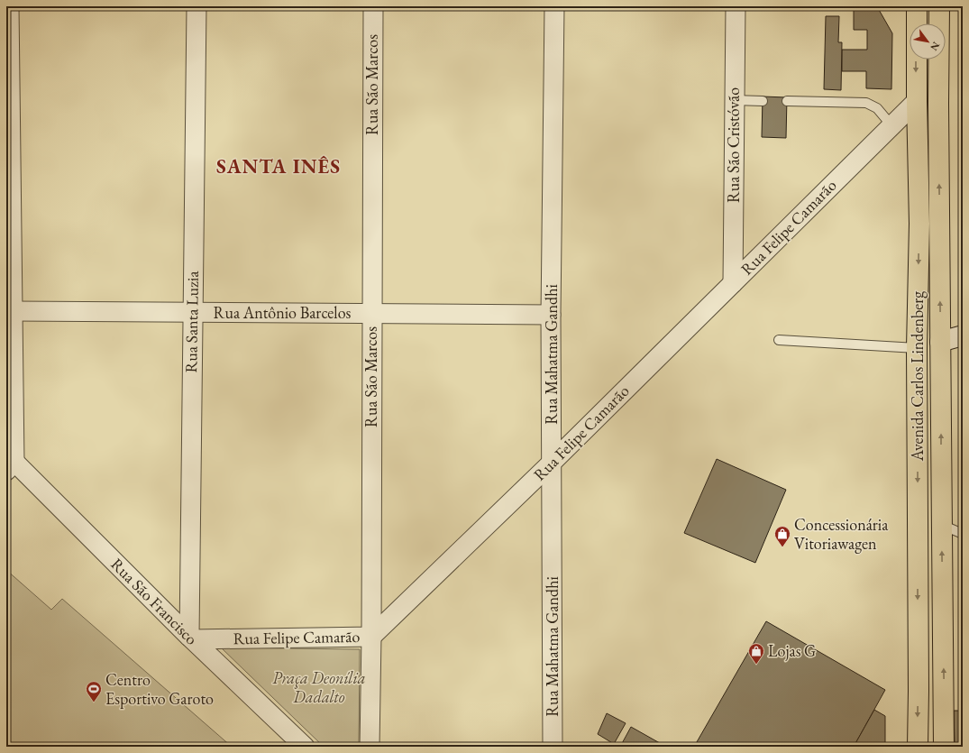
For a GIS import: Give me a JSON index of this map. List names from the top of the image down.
{
  "streets": {
    "main road": ["Avenida Carlos Lindenberg"],
    "street": [
      "Rua São Marcos",
      "Rua São Cristóvão",
      "Rua Felipe Camarão",
      "Rua Antônio Barcelos",
      "Rua Santa Luzia",
      "Rua Mahatma Gandhi",
      "Rua São Francisco"
    ]
  },
  "crossings": [
    ["Rua São Marcos", "Rua Felipe Camarão"],
    ["Rua São Marcos", "Rua Antônio Barcelos"],
    ["Rua São Cristóvão", "Rua Felipe Camarão"],
    ["Rua Felipe Camarão", "Rua Santa Luzia"],
    ["Rua Felipe Camarão", "Rua Mahatma Gandhi"],
    ["Rua Felipe Camarão", "Avenida Carlos Lindenberg"],
    ["Rua Felipe Camarão", "Rua São Francisco"],
    ["Rua Antônio Barcelos", "Rua Santa Luzia"],
    ["Rua Antônio Barcelos", "Rua Mahatma Gandhi"],
    ["Rua Santa Luzia", "Rua São Francisco"]
  ],
  "districts": ["SANTA INÊS"],
  "parks": ["Praça Deonília Dadalto"],
  "places": {
    "shop": ["Concessionária Vitoriawagen", "Lojas G"],
    "sports": ["Centro Esportivo Garoto"]
  },
  "north": "bottom right"
}
